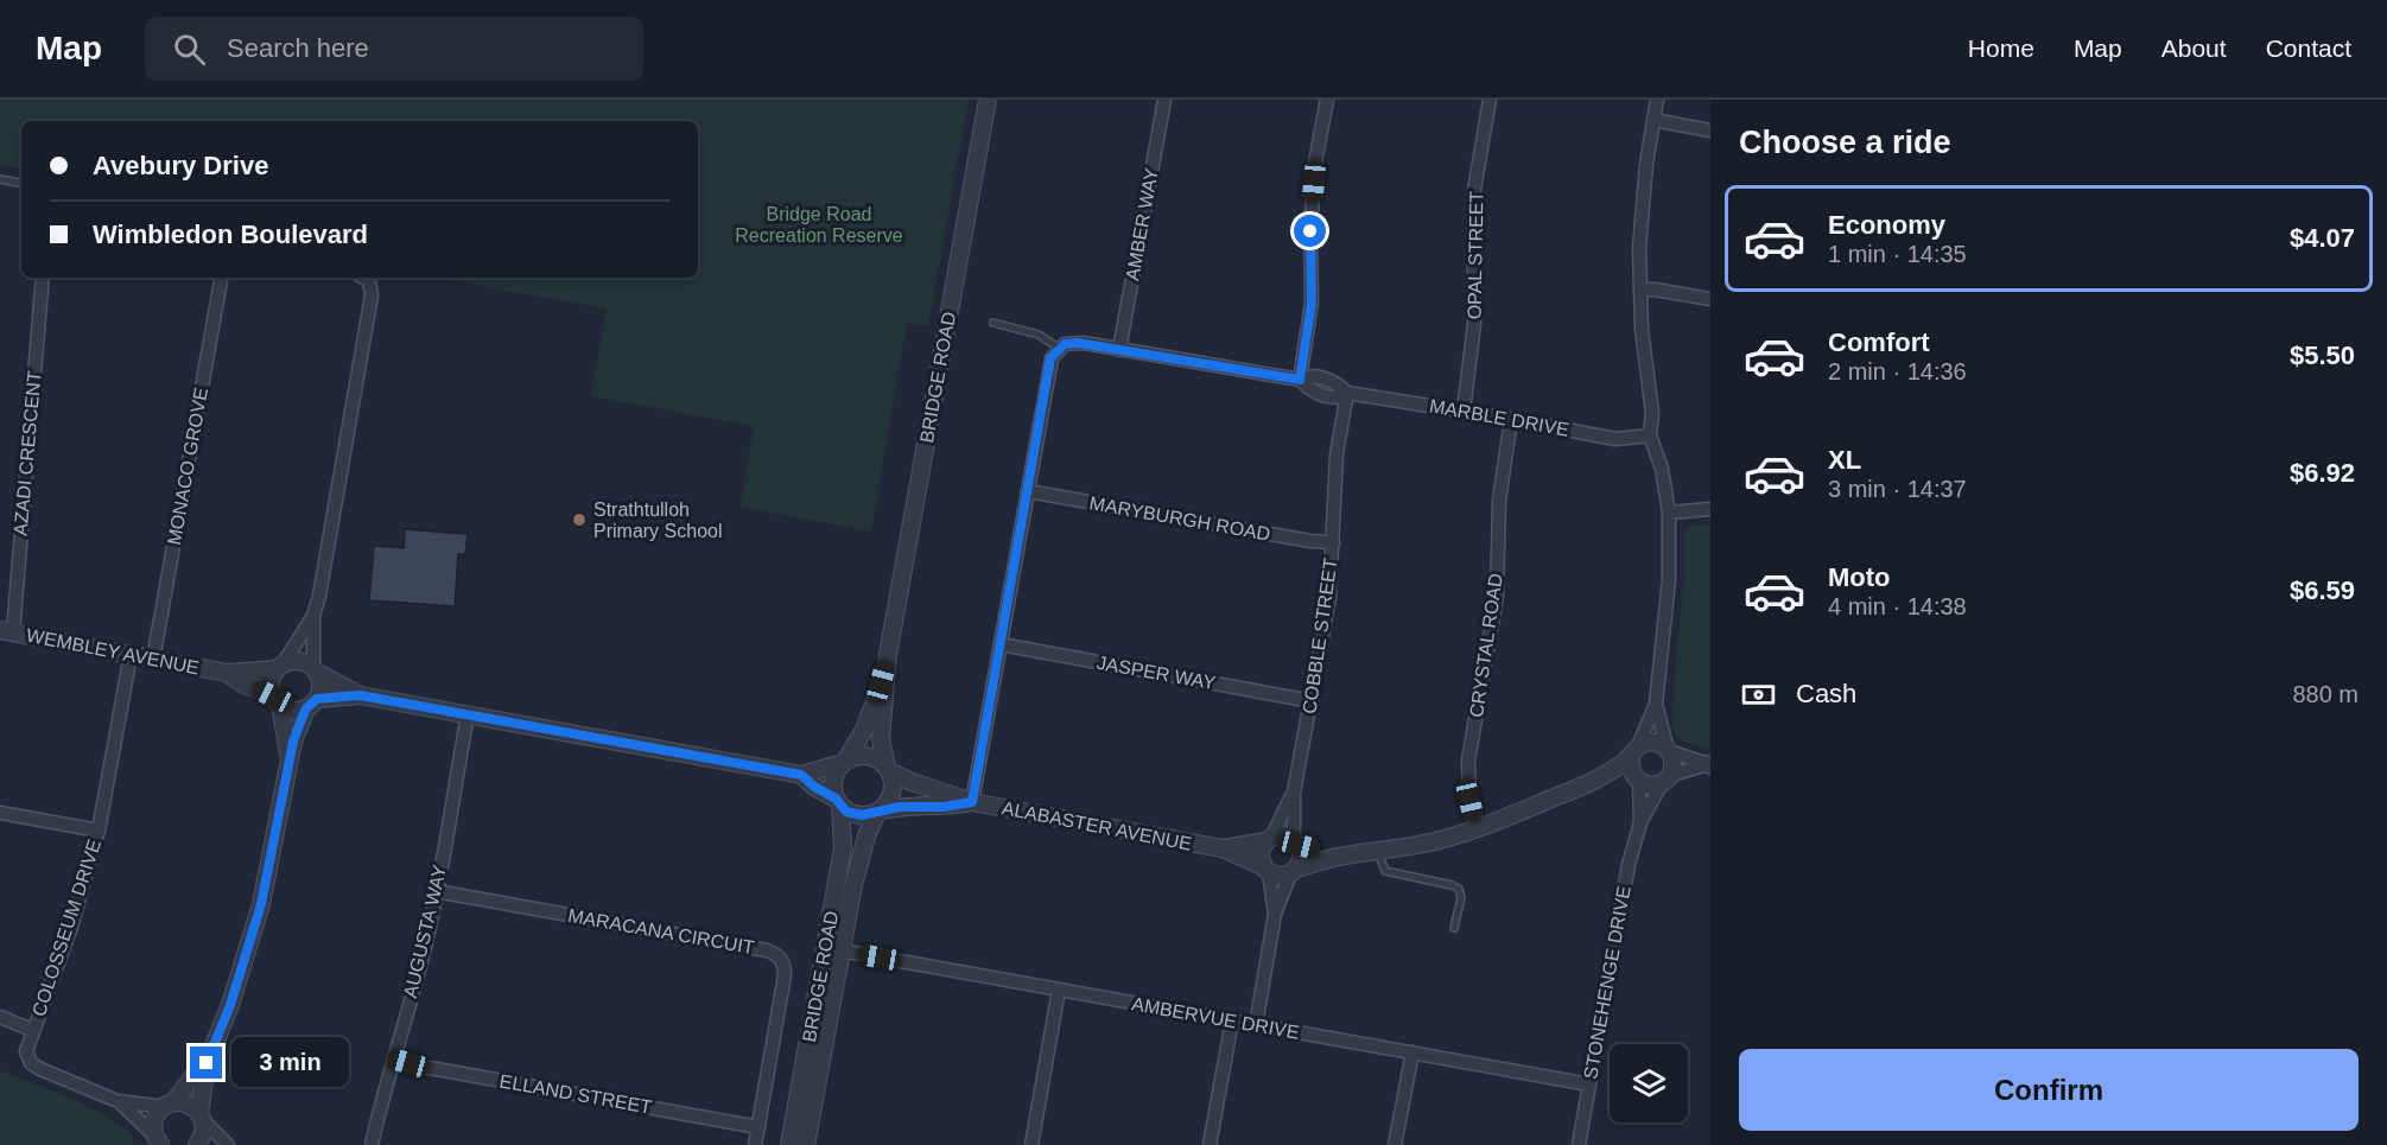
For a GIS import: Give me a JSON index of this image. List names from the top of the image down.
{
  "streets": {
    "street": [
      "AMBER WAY",
      "OPAL STREET",
      "BRIDGE ROAD",
      "MARBLE DRIVE",
      "AZADI CRESCENT",
      "MONACO GROVE",
      "MARYBURGH ROAD",
      "COBBLE STREET",
      "CRYSTAL ROAD",
      "WEMBLEY AVENUE",
      "JASPER WAY",
      "ALABASTER AVENUE",
      "COLOSSEUM DRIVE",
      "AUGUSTA WAY",
      "MARACANA CIRCUIT",
      "STONEHENGE DRIVE",
      "AMBERVUE DRIVE",
      "ELLAND STREET"
    ]
  },
  "crossings": [
    ["AMBER WAY", "MARBLE DRIVE"],
    ["OPAL STREET", "MARBLE DRIVE"],
    ["BRIDGE ROAD", "ALABASTER AVENUE"],
    ["BRIDGE ROAD", "AMBERVUE DRIVE"],
    ["MARBLE DRIVE", "COBBLE STREET"],
    ["MARBLE DRIVE", "CRYSTAL ROAD"],
    ["AZADI CRESCENT", "WEMBLEY AVENUE"],
    ["MONACO GROVE", "WEMBLEY AVENUE"],
    ["MARYBURGH ROAD", "COBBLE STREET"],
    ["COBBLE STREET", "JASPER WAY"],
    ["COBBLE STREET", "ALABASTER AVENUE"],
    ["WEMBLEY AVENUE", "COLOSSEUM DRIVE"],
    ["AUGUSTA WAY", "MARACANA CIRCUIT"],
    ["AUGUSTA WAY", "ELLAND STREET"],
    ["MARACANA CIRCUIT", "ELLAND STREET"],
    ["STONEHENGE DRIVE", "AMBERVUE DRIVE"]
  ],
  "parks": ["Bridge Road Recreation Reserve"],
  "places": ["Strathtulloh Primary School"],
  "page": {
    "header": "Map",
    "search": "Search here",
    "nav": [
      "Home",
      "Map",
      "About",
      "Contact"
    ],
    "heading": "Choose a ride",
    "banner": ["Avebury Drive", "Wimbledon Boulevard"],
    "list": [
      {
        "name": "Economy",
        "note": "1 min · 14:35",
        "value": "$4.07"
      },
      {
        "name": "Comfort",
        "note": "2 min · 14:36",
        "value": "$5.50"
      },
      {
        "name": "XL",
        "note": "3 min · 14:37",
        "value": "$6.92"
      },
      {
        "name": "Moto",
        "note": "4 min · 14:38",
        "value": "$6.59"
      }
    ],
    "pay": ["Cash", "880 m"],
    "buttons": "Confirm",
    "bubble": "3 min"
  }
}
